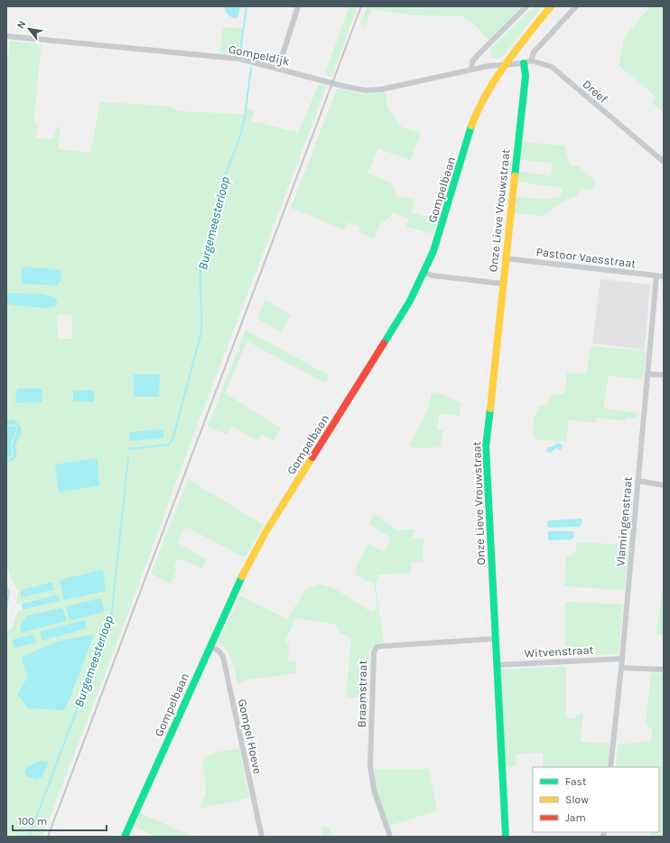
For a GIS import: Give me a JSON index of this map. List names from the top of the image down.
{
  "streets": {
    "street": [
      "Gompeldijk",
      "Dreef",
      "Gompelbaan",
      "Onze Lieve Vrouwstraat",
      "Pastoor Vaesstraat",
      "Vlamingenstraat",
      "Witvenstraat",
      "Braamstraat",
      "Gompel Hoeve"
    ]
  },
  "crossings": [
    ["Gompeldijk", "Gompelbaan"],
    ["Gompelbaan", "Gompel Hoeve"],
    ["Onze Lieve Vrouwstraat", "Pastoor Vaesstraat"],
    ["Onze Lieve Vrouwstraat", "Witvenstraat"],
    ["Onze Lieve Vrouwstraat", "Braamstraat"],
    ["Pastoor Vaesstraat", "Vlamingenstraat"],
    ["Vlamingenstraat", "Witvenstraat"]
  ],
  "water": ["Burgemeesterloop"],
  "legend": ["Fast", "Slow", "Jam"],
  "scale_bar": "100 m",
  "north": "top left"
}
